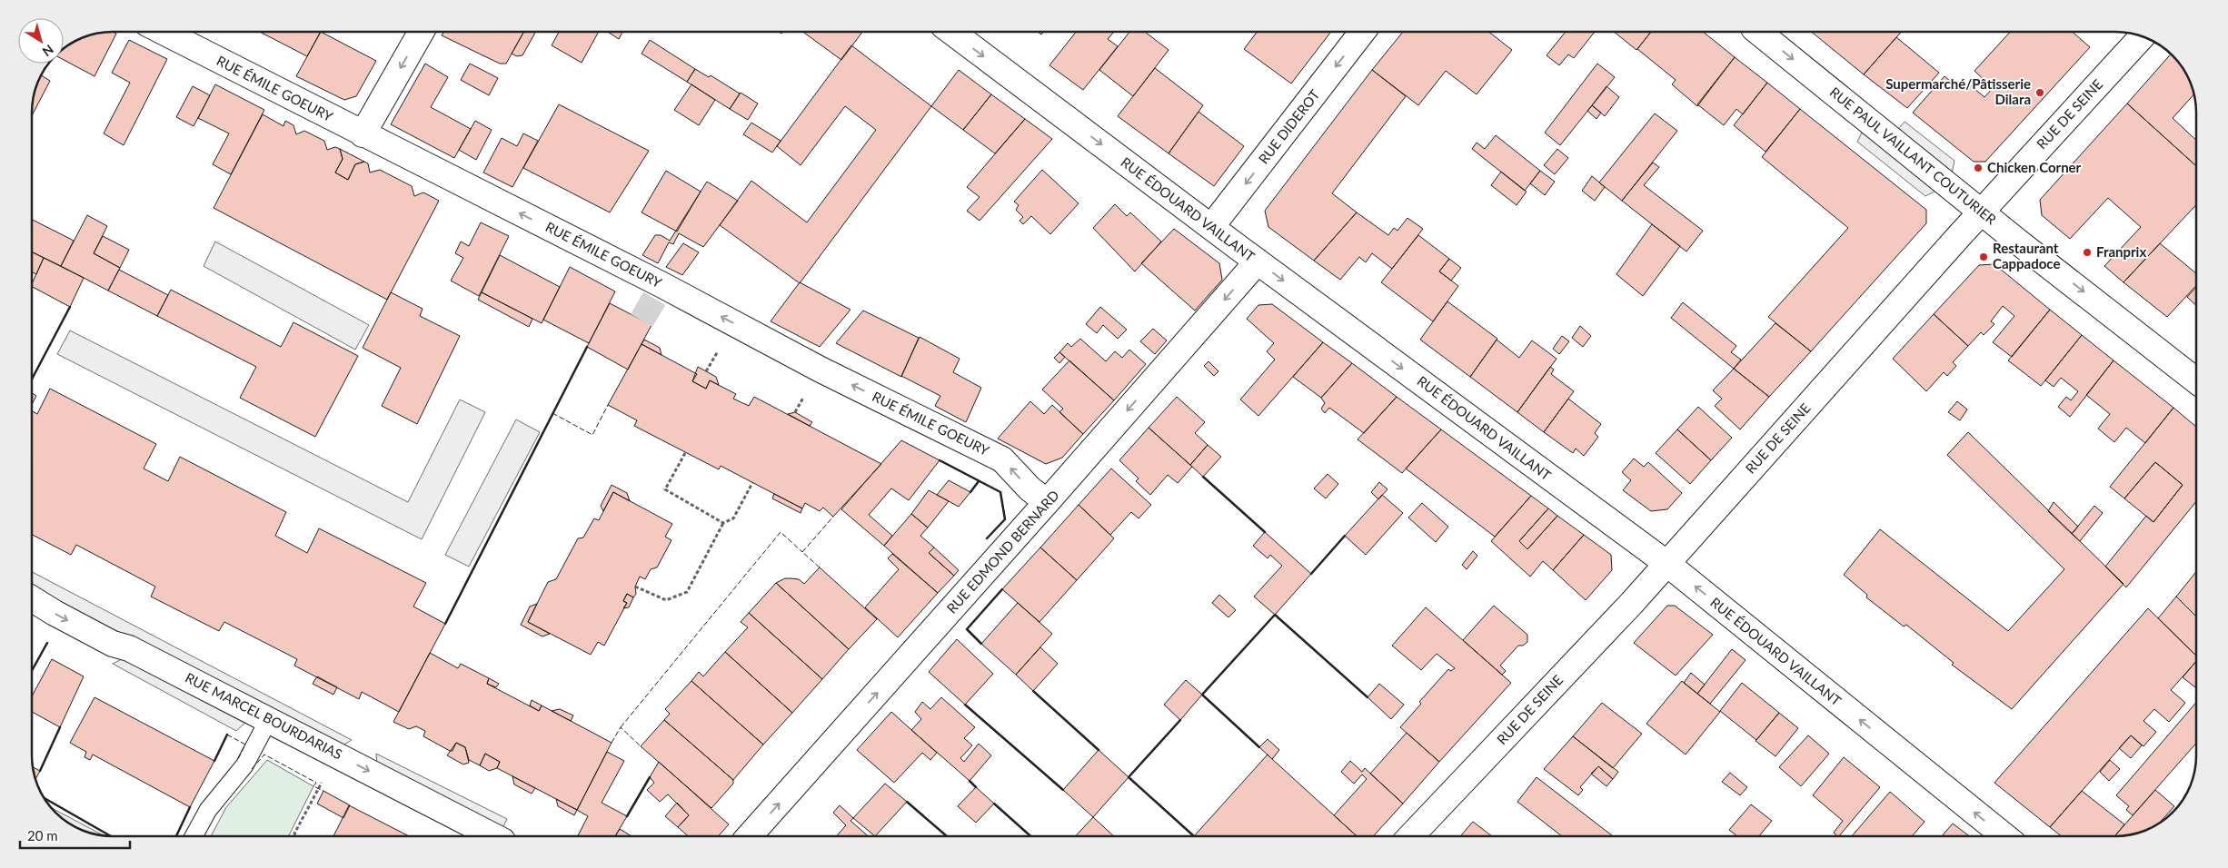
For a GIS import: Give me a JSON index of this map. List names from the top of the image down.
{
  "streets": {
    "street": [
      "RUE ÉMILE GOEURY",
      "RUE DE SEINE",
      "RUE DIDEROT",
      "RUE PAUL VAILLANT COUTURIER",
      "RUE ÉDOUARD VAILLANT",
      "RUE EDMOND BERNARD",
      "RUE MARCEL BOURDARIAS"
    ]
  },
  "crossings": [
    ["RUE ÉMILE GOEURY", "RUE EDMOND BERNARD"],
    ["RUE DE SEINE", "RUE PAUL VAILLANT COUTURIER"],
    ["RUE DE SEINE", "RUE ÉDOUARD VAILLANT"],
    ["RUE DIDEROT", "RUE ÉDOUARD VAILLANT"],
    ["RUE ÉDOUARD VAILLANT", "RUE EDMOND BERNARD"]
  ],
  "one_way": [
    "RUE ÉMILE GOEURY",
    "RUE DIDEROT",
    "RUE PAUL VAILLANT COUTURIER",
    "RUE MARCEL BOURDARIAS"
  ],
  "places": [
    "Supermarché/Pâtisserie Dilara",
    "Chicken Corner",
    "Franprix",
    "Restaurant Cappadoce"
  ],
  "scale_bar": "20 m",
  "north": "bottom right"
}
